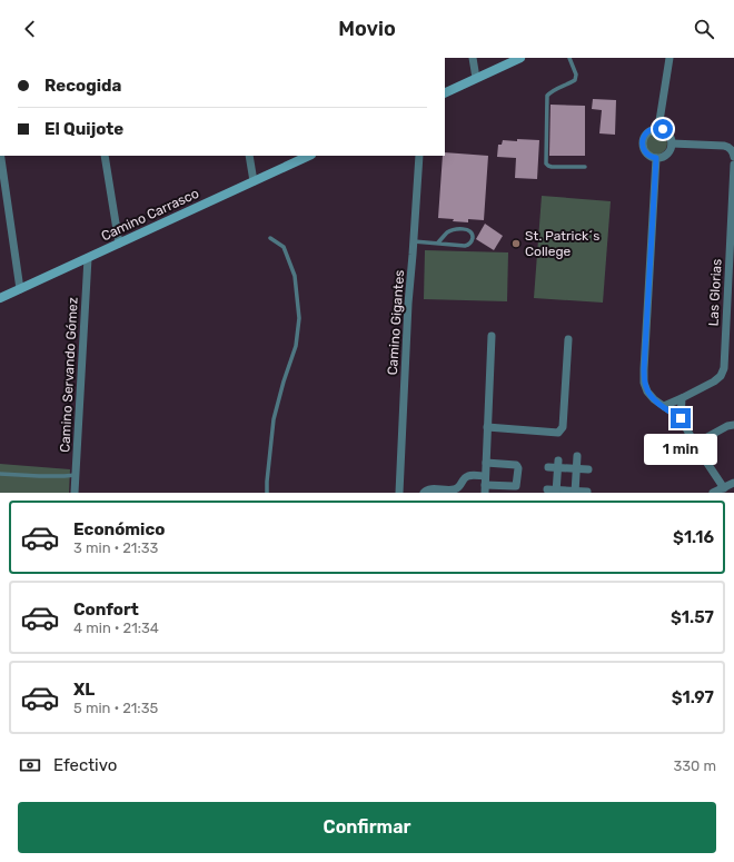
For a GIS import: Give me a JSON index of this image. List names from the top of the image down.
{
  "streets": {
    "main road": ["Camino Carrasco"],
    "street": ["Las Glorias", "Camino Gigantes", "Camino Servando Gómez"]
  },
  "crossings": [
    ["Camino Carrasco", "Camino Servando Gómez"]
  ],
  "places": ["St. Patrick´s College"],
  "page": {
    "header": "Movio",
    "banner": ["Recogida", "El Quijote"],
    "bubble": "1 min",
    "list": [
      {
        "name": "Económico",
        "note": "3 min · 21:33",
        "value": "$1.16"
      },
      {
        "name": "Confort",
        "note": "4 min · 21:34",
        "value": "$1.57"
      },
      {
        "name": "XL",
        "note": "5 min · 21:35",
        "value": "$1.97"
      }
    ],
    "pay": ["Efectivo", "330 m"],
    "buttons": "Confirmar"
  }
}
